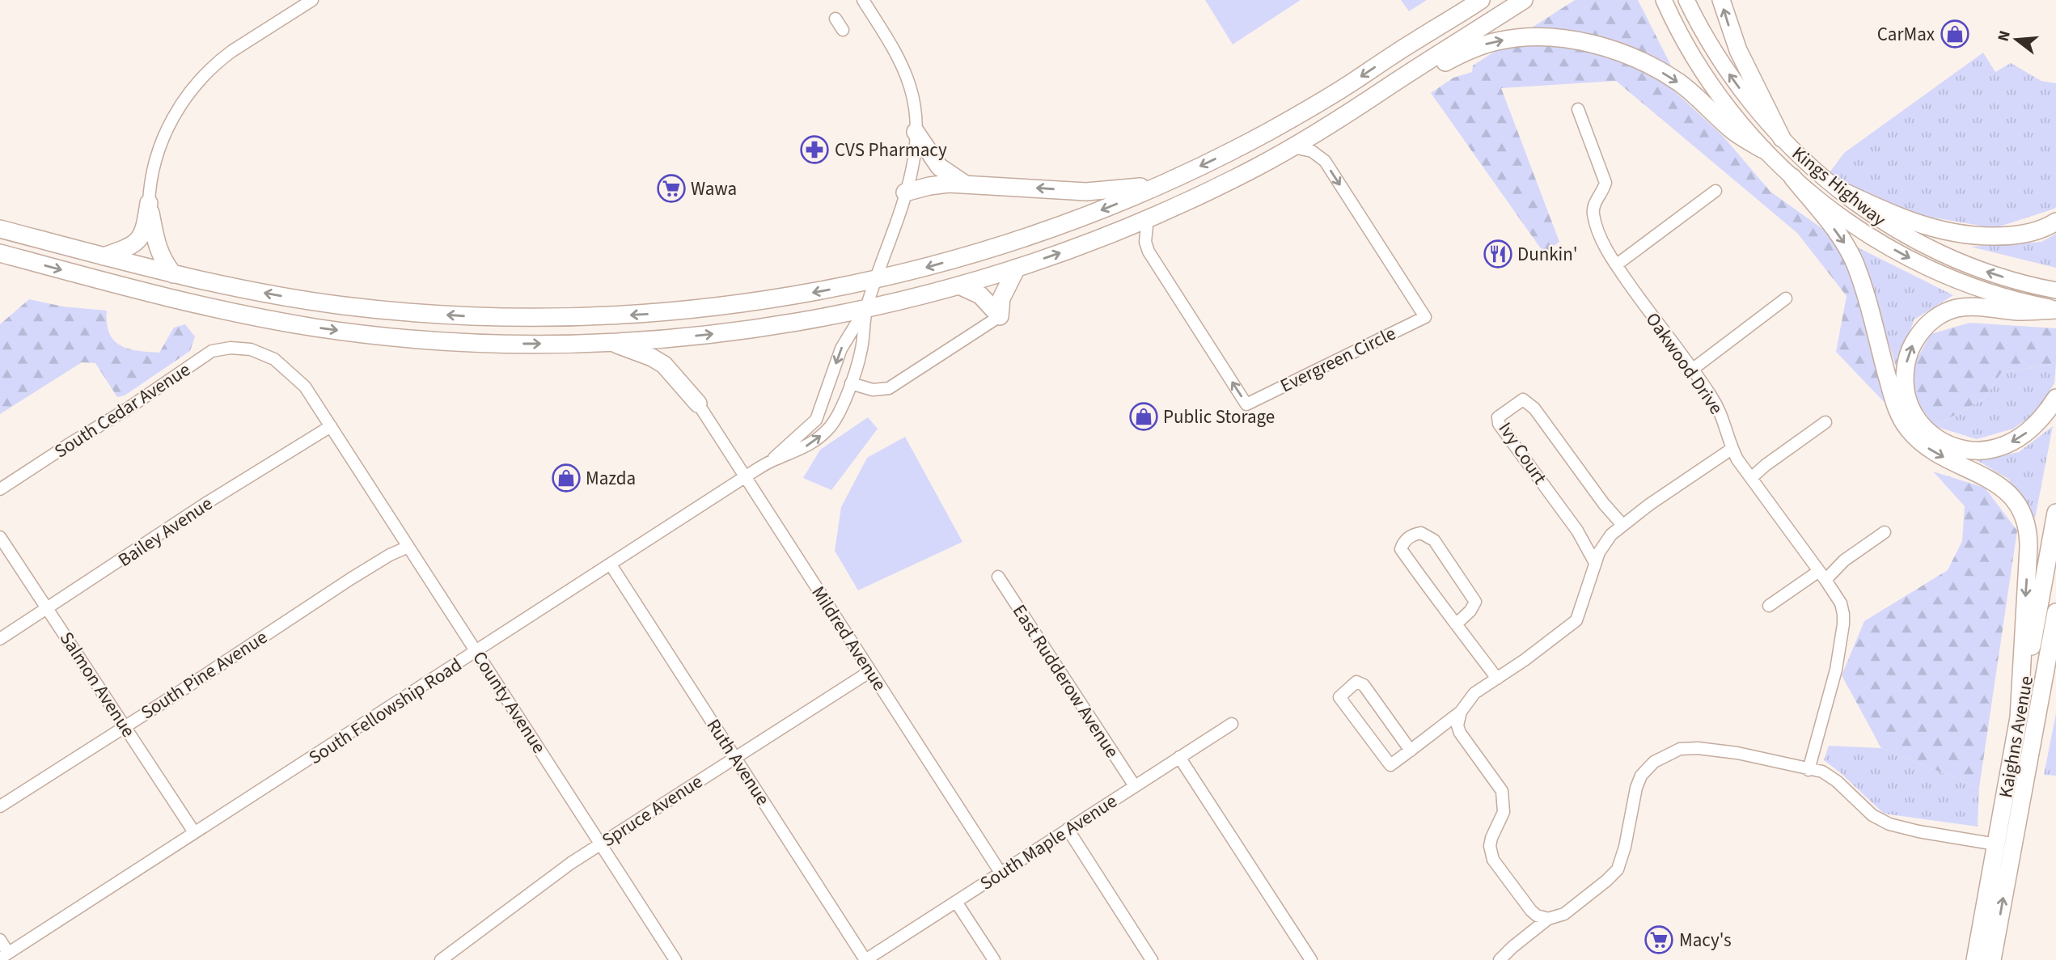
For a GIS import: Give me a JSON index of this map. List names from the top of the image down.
{
  "streets": {
    "highway": ["Kaighns Avenue"],
    "main road": ["Kings Highway"],
    "street": [
      "Evergreen Circle",
      "Oakwood Drive",
      "South Cedar Avenue",
      "Ivy Court",
      "Bailey Avenue",
      "Mildred Avenue",
      "South Pine Avenue",
      "East Rudderow Avenue",
      "Salmon Avenue",
      "County Avenue",
      "South Fellowship Road",
      "Ruth Avenue",
      "Spruce Avenue",
      "South Maple Avenue"
    ]
  },
  "crossings": [
    ["South Cedar Avenue", "County Avenue"],
    ["Bailey Avenue", "Salmon Avenue"],
    ["Bailey Avenue", "County Avenue"],
    ["Mildred Avenue", "South Fellowship Road"],
    ["Mildred Avenue", "Spruce Avenue"],
    ["Mildred Avenue", "South Maple Avenue"],
    ["South Pine Avenue", "Salmon Avenue"],
    ["South Pine Avenue", "County Avenue"],
    ["East Rudderow Avenue", "South Maple Avenue"],
    ["Salmon Avenue", "South Fellowship Road"],
    ["County Avenue", "South Fellowship Road"],
    ["County Avenue", "Spruce Avenue"],
    ["South Fellowship Road", "Ruth Avenue"],
    ["Ruth Avenue", "Spruce Avenue"],
    ["Ruth Avenue", "South Maple Avenue"]
  ],
  "places": {
    "shop": ["CarMax", "Public Storage", "Mazda"],
    "pharmacy": ["CVS Pharmacy"],
    "supermarket": ["Wawa", "Macy's"],
    "restaurant": ["Dunkin'"]
  },
  "north": "left"
}
